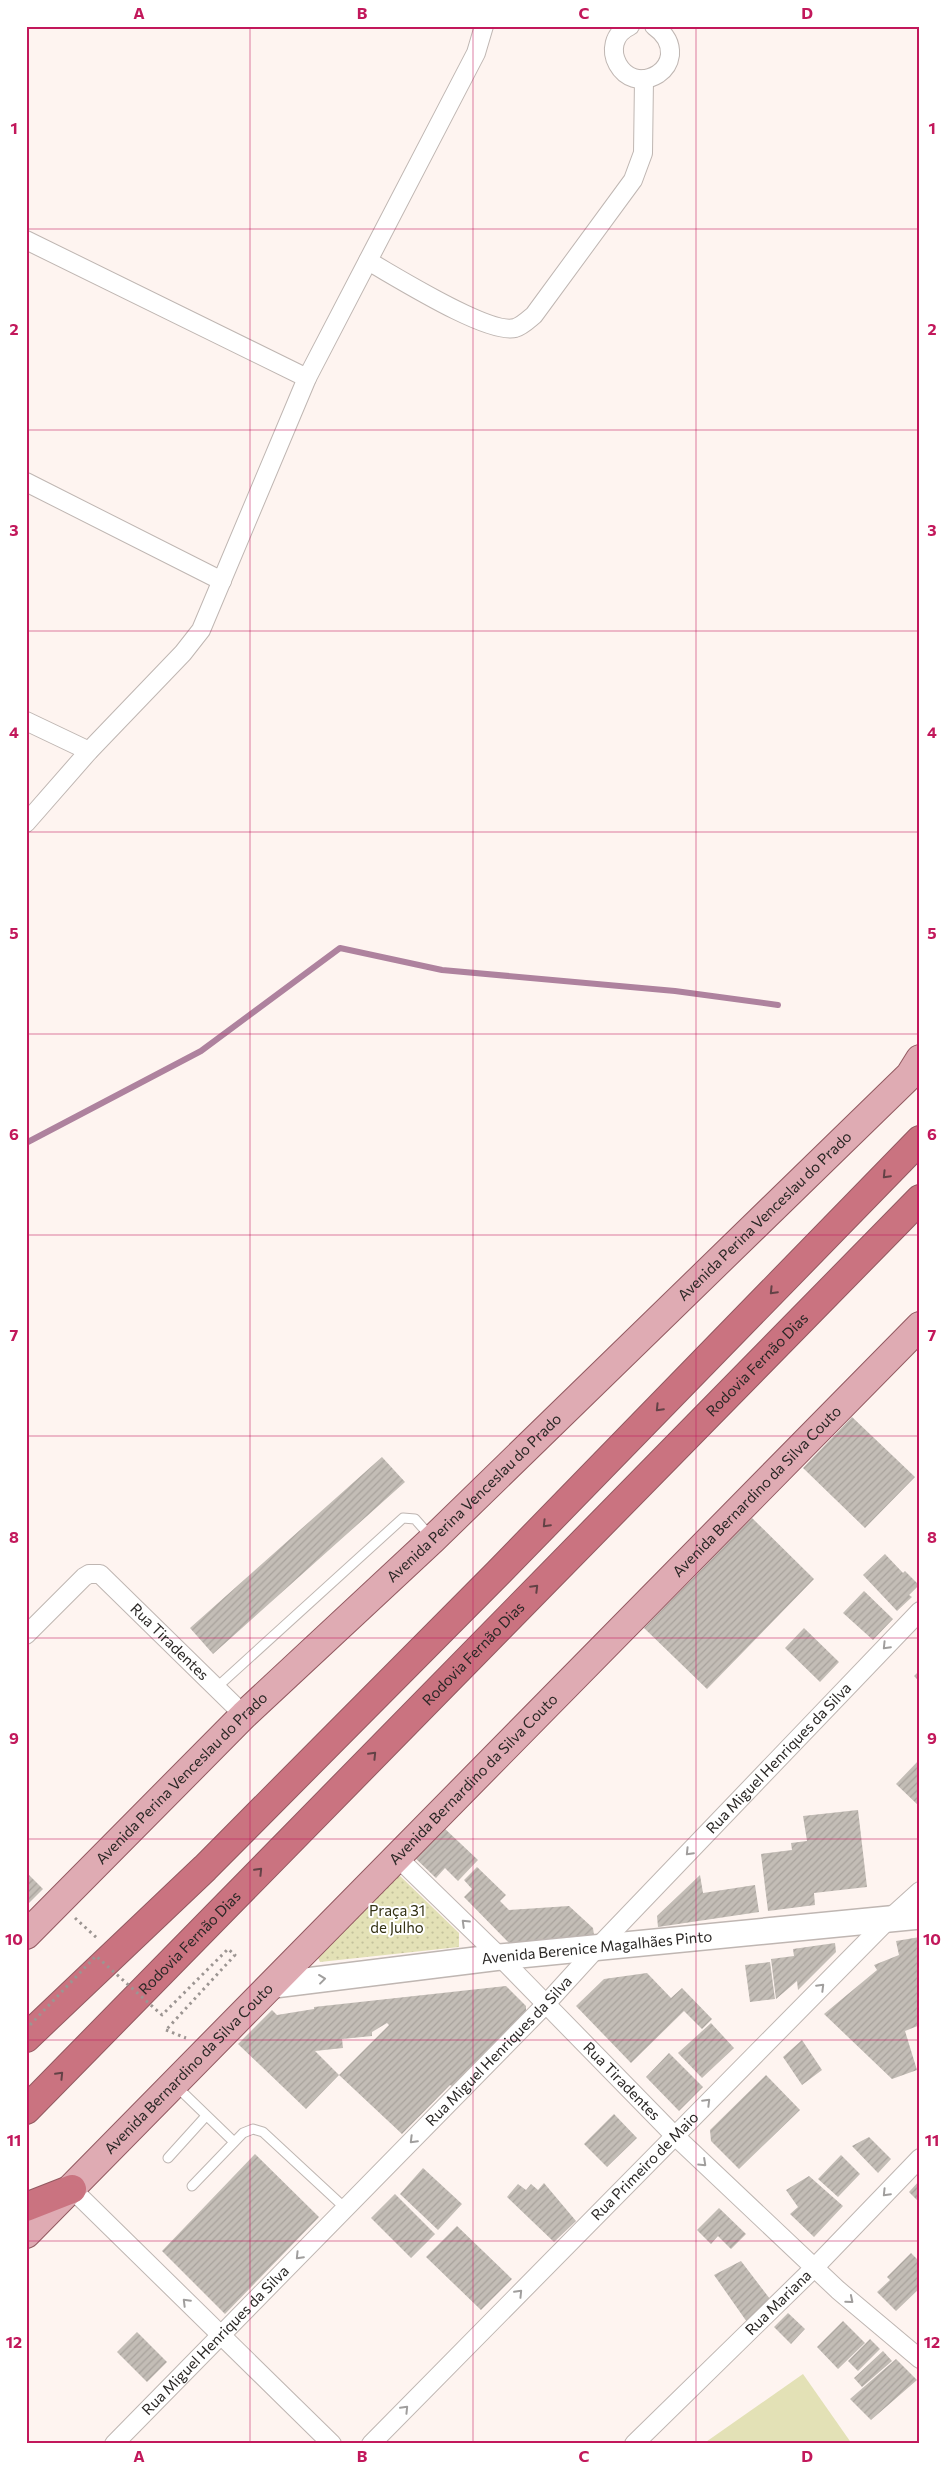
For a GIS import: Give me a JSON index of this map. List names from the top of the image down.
{
  "streets": {
    "highway": ["Rodovia Fernão Dias"],
    "main road": ["Avenida Perina Venceslau do Prado", "Avenida Bernardino da Silva Couto", "Avenida Berenice Magalhães Pinto"],
    "street": [
      "Rua Tiradentes",
      "Rua Miguel Henriques da Silva",
      "Rua Primeiro de Maio",
      "Rua Mariana"
    ]
  },
  "crossings": [
    ["Avenida Perina Venceslau do Prado", "Rua Tiradentes"],
    ["Avenida Bernardino da Silva Couto", "Rua Tiradentes"],
    ["Avenida Bernardino da Silva Couto", "Avenida Berenice Magalhães Pinto"],
    ["Rua Tiradentes", "Rua Miguel Henriques da Silva"],
    ["Rua Tiradentes", "Avenida Berenice Magalhães Pinto"],
    ["Rua Tiradentes", "Rua Primeiro de Maio"],
    ["Rua Tiradentes", "Rua Mariana"],
    ["Rua Miguel Henriques da Silva", "Avenida Berenice Magalhães Pinto"],
    ["Avenida Berenice Magalhães Pinto", "Rua Primeiro de Maio"]
  ],
  "one_way": [
    "Rua Miguel Henriques da Silva",
    "Avenida Berenice Magalhães Pinto",
    "Rua Primeiro de Maio",
    "Rua Mariana"
  ],
  "parks": ["Praça 31 de Julho"],
  "grid": {
    "columns": [
      "A",
      "B",
      "C",
      "D"
    ],
    "rows": [
      "1",
      "2",
      "3",
      "4",
      "5",
      "6",
      "7",
      "8",
      "9",
      "10",
      "11",
      "12"
    ]
  }
}
